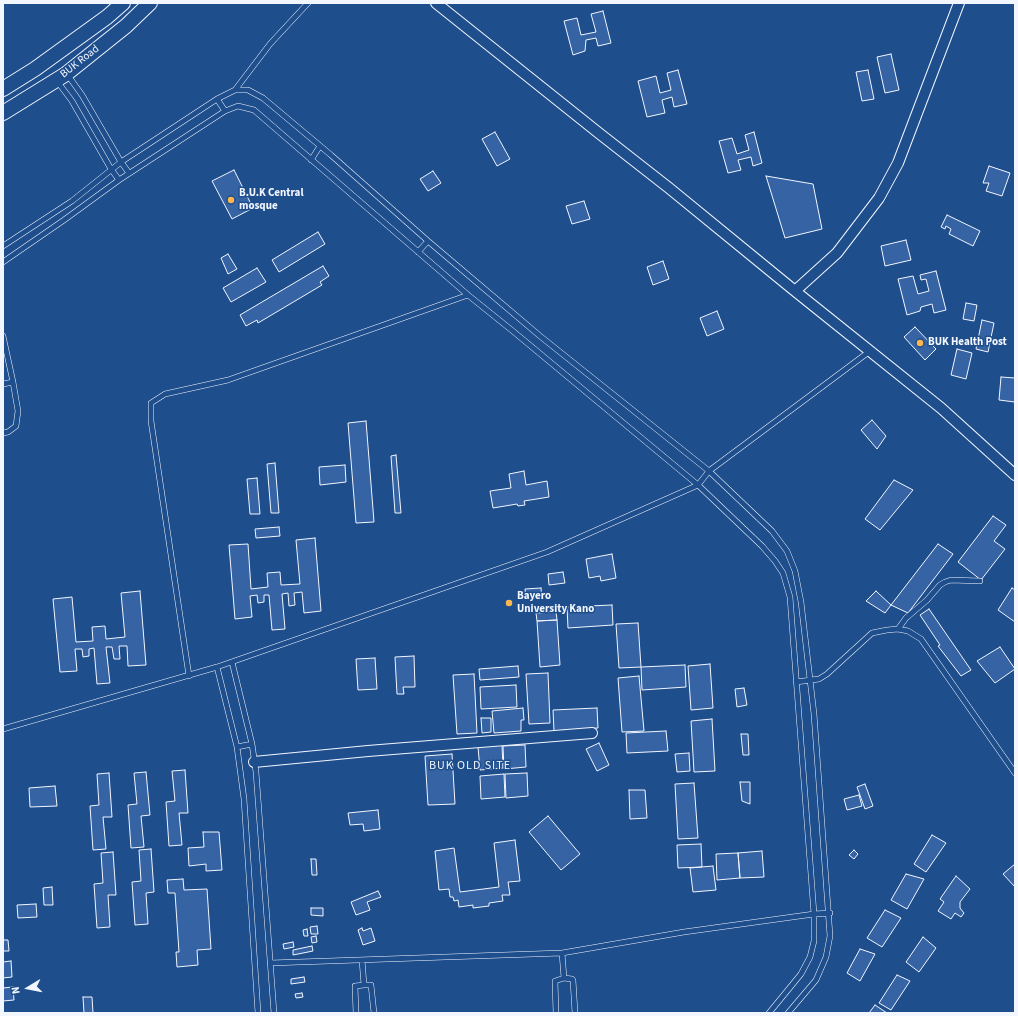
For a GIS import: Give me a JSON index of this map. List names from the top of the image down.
{
  "streets": {
    "main road": ["BUK Road"]
  },
  "districts": ["BUK OLD SITE"],
  "places": ["B.U.K Central mosque", "BUK Health Post", "Bayero University Kano"],
  "north": "left"
}
